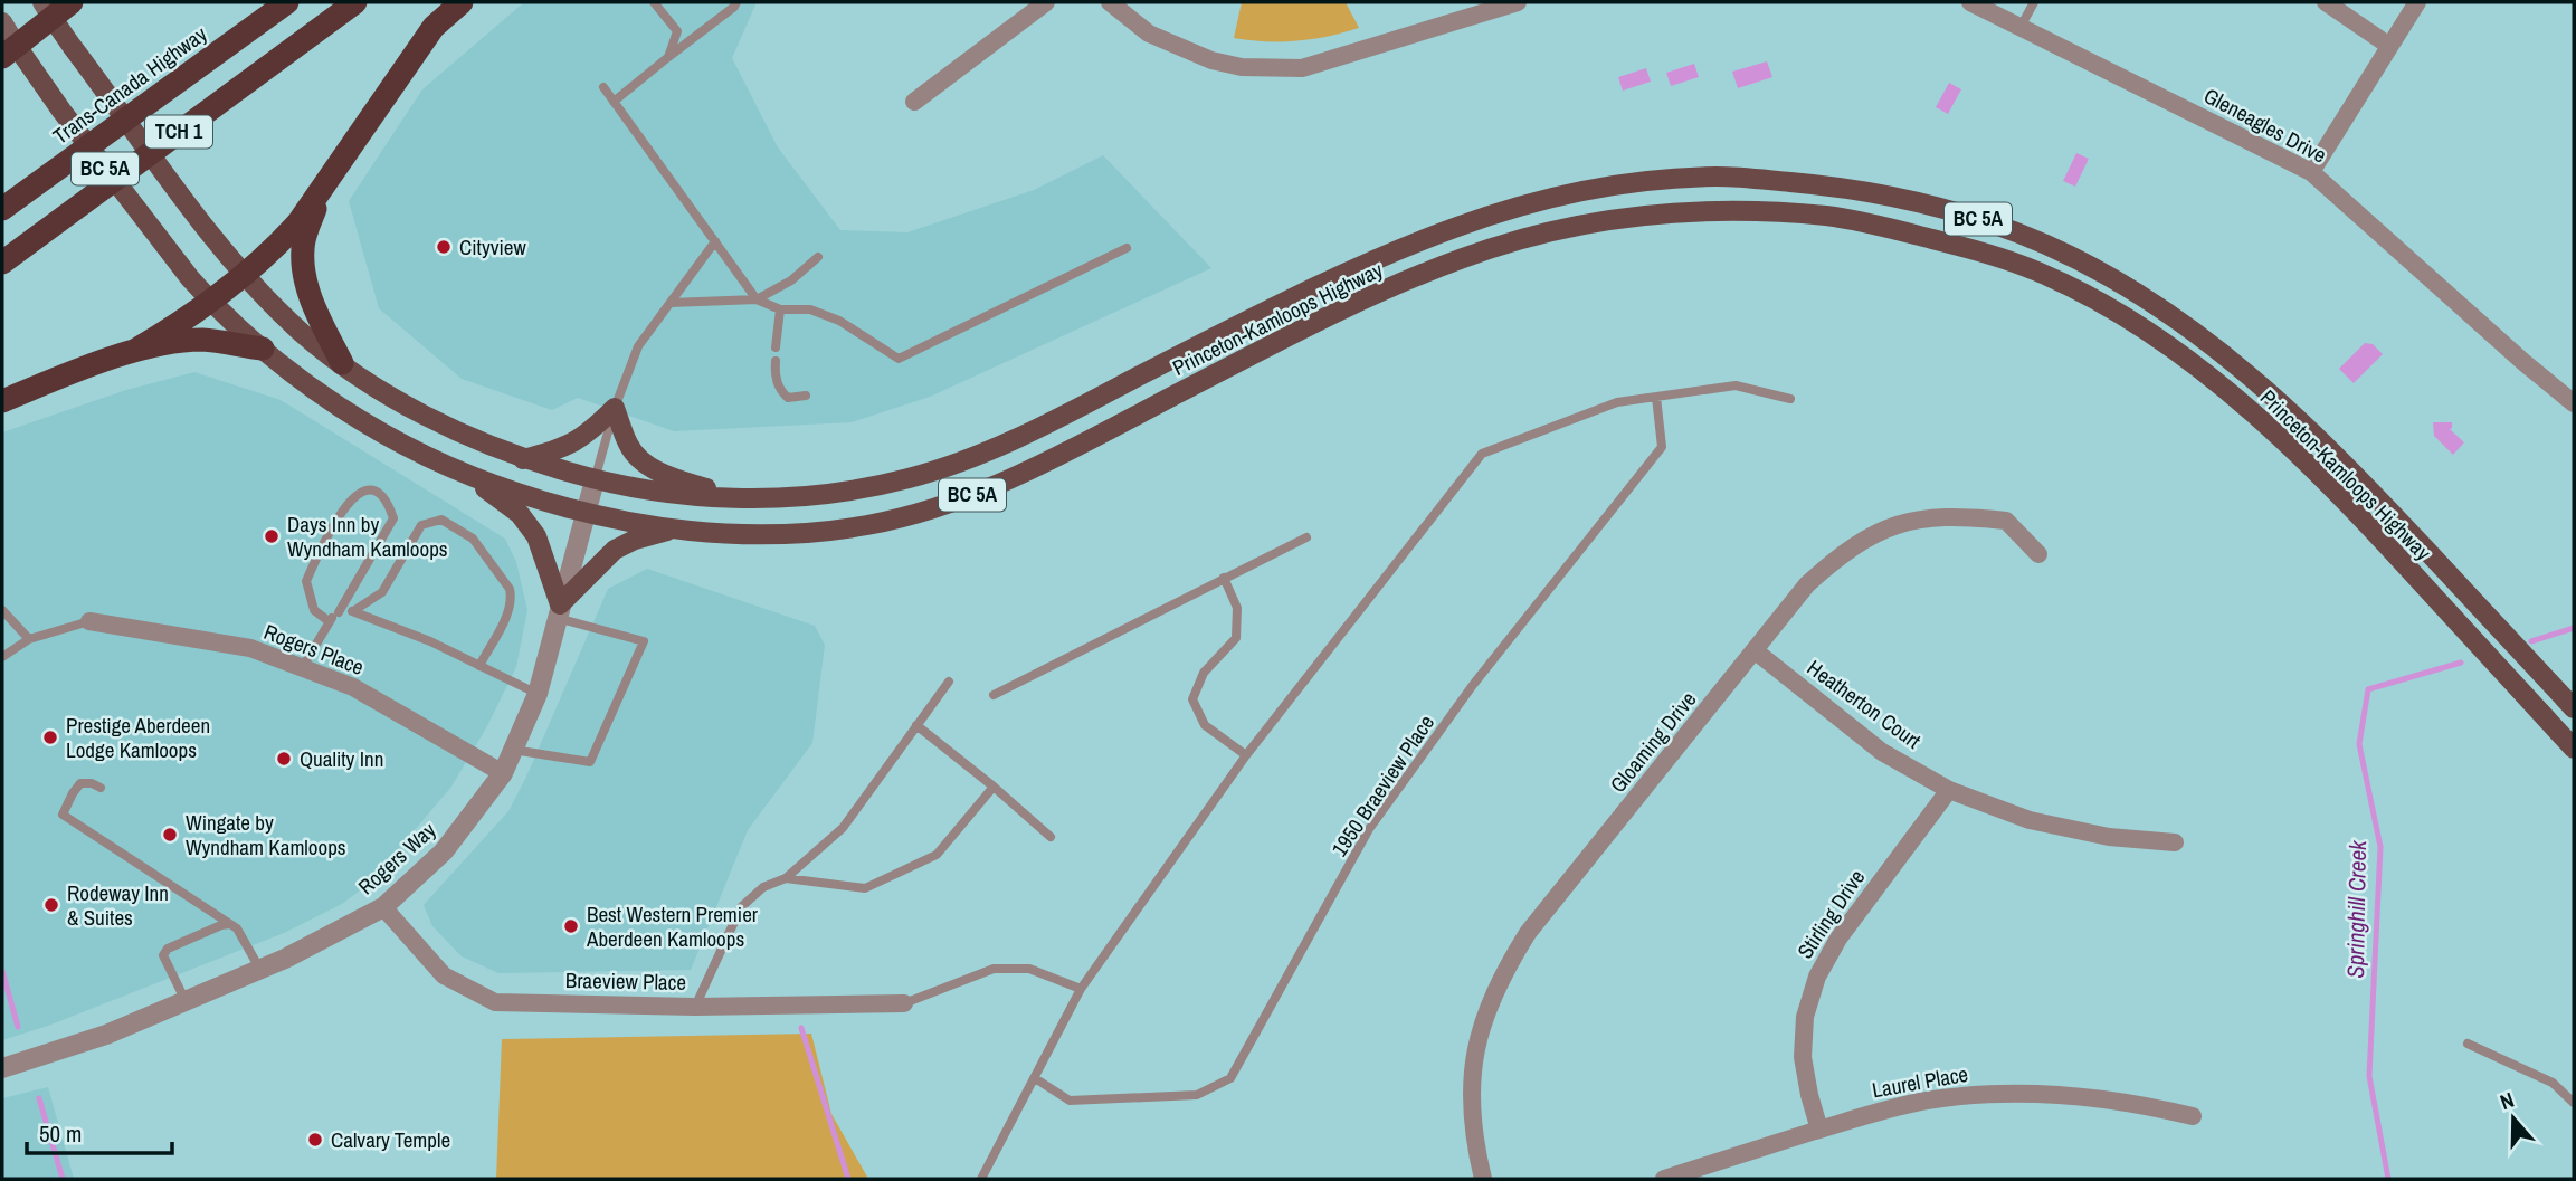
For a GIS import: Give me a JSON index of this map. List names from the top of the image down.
{
  "streets": {
    "highway": ["Trans-Canada Highway", "TCH 1"],
    "main road": ["BC 5A", "Princeton-Kamloops Highway"],
    "street": [
      "Gleneagles Drive",
      "Rogers Place",
      "Heatherton Court",
      "Gloaming Drive",
      "Rogers Way",
      "Stirling Drive",
      "Braeview Place",
      "Laurel Place"
    ],
    "lane": ["1950 Braeview Place"]
  },
  "crossings": [
    ["Princeton-Kamloops Highway", "Rogers Way"],
    ["Rogers Place", "Rogers Way"],
    ["Heatherton Court", "Gloaming Drive"],
    ["Heatherton Court", "Stirling Drive"],
    ["Rogers Way", "Braeview Place"],
    ["Stirling Drive", "Laurel Place"]
  ],
  "water": ["Springhill Creek"],
  "places": [
    "Cityview",
    "Days Inn by Wyndham Kamloops",
    "Prestige Aberdeen Lodge Kamloops",
    "Quality Inn",
    "Wingate by Wyndham Kamloops",
    "Rodeway Inn & Suites",
    "Best Western Premier Aberdeen Kamloops",
    "Calvary Temple"
  ],
  "scale_bar": "50 m",
  "north": "top"
}
